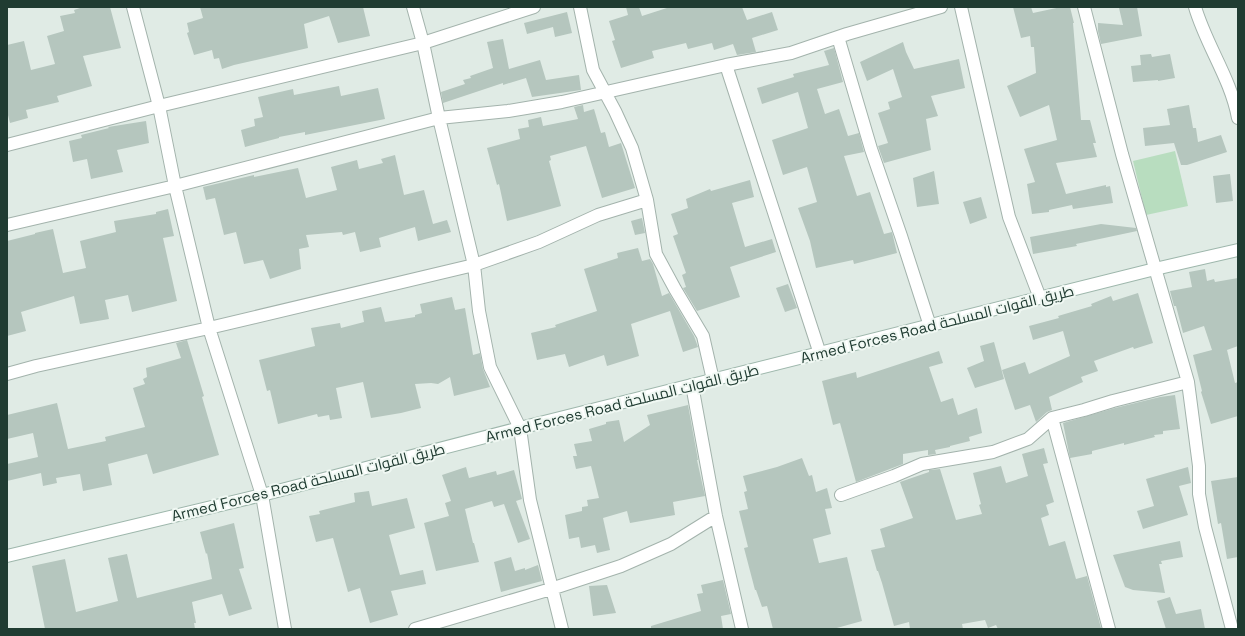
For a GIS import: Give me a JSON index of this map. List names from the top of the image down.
{
  "streets": {
    "street": ["Armed Forces Road طريق القوات المسلحة"]
  }
}
